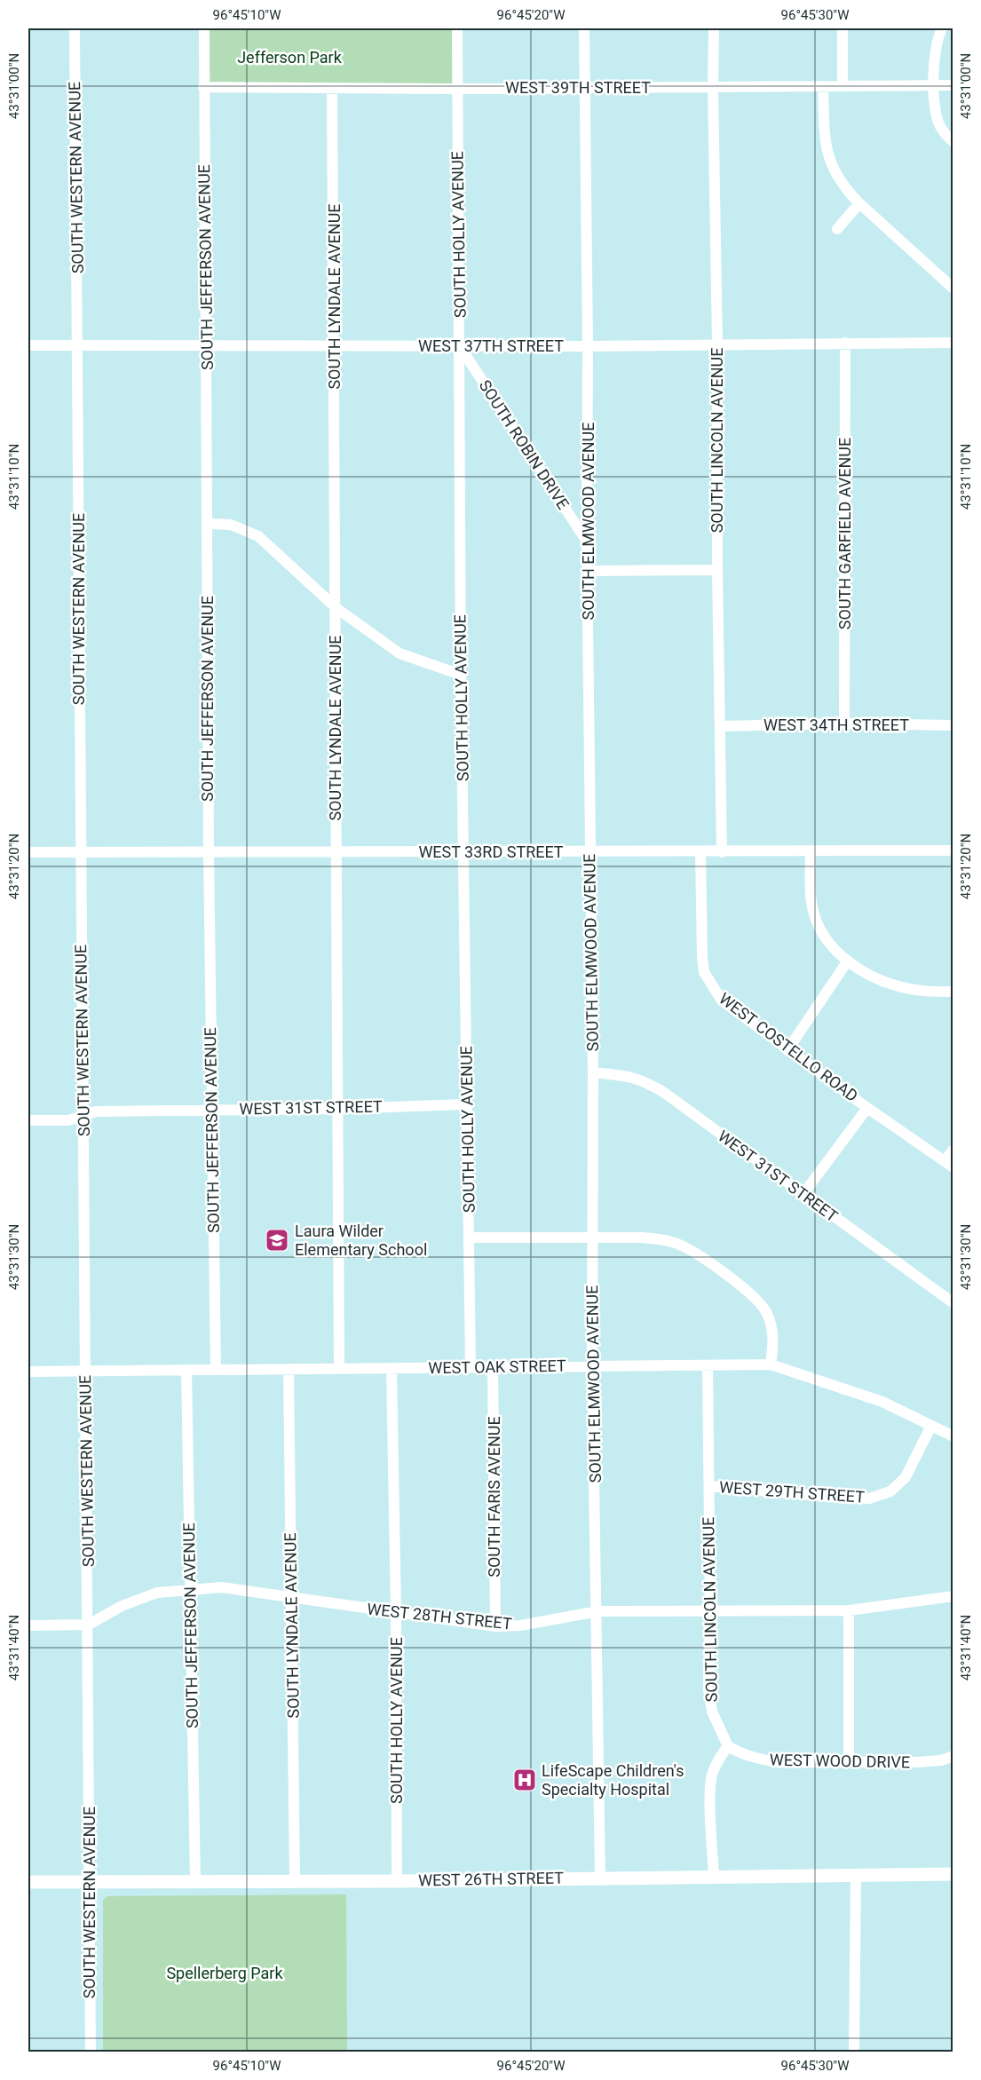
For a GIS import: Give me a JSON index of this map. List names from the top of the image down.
{
  "streets": {
    "main road": ["WEST 26TH STREET"],
    "street": [
      "WEST 39TH STREET",
      "SOUTH WESTERN AVENUE",
      "SOUTH HOLLY AVENUE",
      "SOUTH JEFFERSON AVENUE",
      "SOUTH LYNDALE AVENUE",
      "WEST 37TH STREET",
      "SOUTH LINCOLN AVENUE",
      "SOUTH ROBIN DRIVE",
      "SOUTH ELMWOOD AVENUE",
      "SOUTH GARFIELD AVENUE",
      "WEST 34TH STREET",
      "WEST 33RD STREET",
      "WEST COSTELLO ROAD",
      "WEST 31ST STREET",
      "WEST OAK STREET",
      "WEST 29TH STREET",
      "SOUTH FARIS AVENUE",
      "WEST 28TH STREET",
      "WEST WOOD DRIVE"
    ]
  },
  "crossings": [
    ["WEST 39TH STREET", "SOUTH HOLLY AVENUE"],
    ["WEST 39TH STREET", "SOUTH JEFFERSON AVENUE"],
    ["WEST 39TH STREET", "SOUTH LYNDALE AVENUE"],
    ["WEST 39TH STREET", "SOUTH LINCOLN AVENUE"],
    ["WEST 39TH STREET", "SOUTH ELMWOOD AVENUE"],
    ["SOUTH WESTERN AVENUE", "WEST 37TH STREET"],
    ["SOUTH WESTERN AVENUE", "WEST 33RD STREET"],
    ["SOUTH WESTERN AVENUE", "WEST 31ST STREET"],
    ["SOUTH WESTERN AVENUE", "WEST OAK STREET"],
    ["SOUTH WESTERN AVENUE", "WEST 28TH STREET"],
    ["SOUTH WESTERN AVENUE", "WEST 26TH STREET"],
    ["SOUTH HOLLY AVENUE", "WEST 37TH STREET"],
    ["SOUTH HOLLY AVENUE", "SOUTH ROBIN DRIVE"],
    ["SOUTH HOLLY AVENUE", "WEST 33RD STREET"],
    ["SOUTH HOLLY AVENUE", "WEST 31ST STREET"],
    ["SOUTH HOLLY AVENUE", "WEST OAK STREET"],
    ["SOUTH HOLLY AVENUE", "WEST 28TH STREET"],
    ["SOUTH HOLLY AVENUE", "WEST 26TH STREET"],
    ["SOUTH JEFFERSON AVENUE", "WEST 37TH STREET"],
    ["SOUTH JEFFERSON AVENUE", "WEST 33RD STREET"],
    ["SOUTH JEFFERSON AVENUE", "WEST 31ST STREET"],
    ["SOUTH JEFFERSON AVENUE", "WEST OAK STREET"],
    ["SOUTH JEFFERSON AVENUE", "WEST 28TH STREET"],
    ["SOUTH JEFFERSON AVENUE", "WEST 26TH STREET"],
    ["SOUTH LYNDALE AVENUE", "WEST 37TH STREET"],
    ["SOUTH LYNDALE AVENUE", "WEST 33RD STREET"],
    ["SOUTH LYNDALE AVENUE", "WEST 31ST STREET"],
    ["SOUTH LYNDALE AVENUE", "WEST OAK STREET"],
    ["SOUTH LYNDALE AVENUE", "WEST 28TH STREET"],
    ["SOUTH LYNDALE AVENUE", "WEST 26TH STREET"],
    ["WEST 37TH STREET", "SOUTH LINCOLN AVENUE"],
    ["WEST 37TH STREET", "SOUTH ROBIN DRIVE"],
    ["WEST 37TH STREET", "SOUTH ELMWOOD AVENUE"],
    ["WEST 37TH STREET", "SOUTH GARFIELD AVENUE"],
    ["SOUTH LINCOLN AVENUE", "WEST 34TH STREET"],
    ["SOUTH LINCOLN AVENUE", "WEST 33RD STREET"],
    ["SOUTH LINCOLN AVENUE", "WEST OAK STREET"],
    ["SOUTH LINCOLN AVENUE", "WEST 29TH STREET"],
    ["SOUTH LINCOLN AVENUE", "WEST 28TH STREET"],
    ["SOUTH LINCOLN AVENUE", "WEST WOOD DRIVE"],
    ["SOUTH ROBIN DRIVE", "SOUTH ELMWOOD AVENUE"],
    ["SOUTH ELMWOOD AVENUE", "WEST 33RD STREET"],
    ["SOUTH ELMWOOD AVENUE", "WEST 31ST STREET"],
    ["SOUTH ELMWOOD AVENUE", "WEST OAK STREET"],
    ["SOUTH ELMWOOD AVENUE", "WEST 28TH STREET"],
    ["SOUTH ELMWOOD AVENUE", "WEST 26TH STREET"],
    ["SOUTH GARFIELD AVENUE", "WEST 34TH STREET"],
    ["WEST 33RD STREET", "WEST COSTELLO ROAD"],
    ["WEST OAK STREET", "WEST 29TH STREET"],
    ["WEST OAK STREET", "SOUTH FARIS AVENUE"],
    ["SOUTH FARIS AVENUE", "WEST 28TH STREET"]
  ],
  "parks": ["Jefferson Park", "Spellerberg Park"],
  "places": {
    "school or university": ["Laura Wilder Elementary School"],
    "hospital": ["LifeScape Children's Specialty Hospital"]
  },
  "coordinates": [
    "96°45'10\"W",
    "96°45'20\"W",
    "96°45'30\"W",
    "43°31'00\"N",
    "43°31'10\"N",
    "43°31'20\"N",
    "43°31'30\"N",
    "43°31'40\"N"
  ]
}
